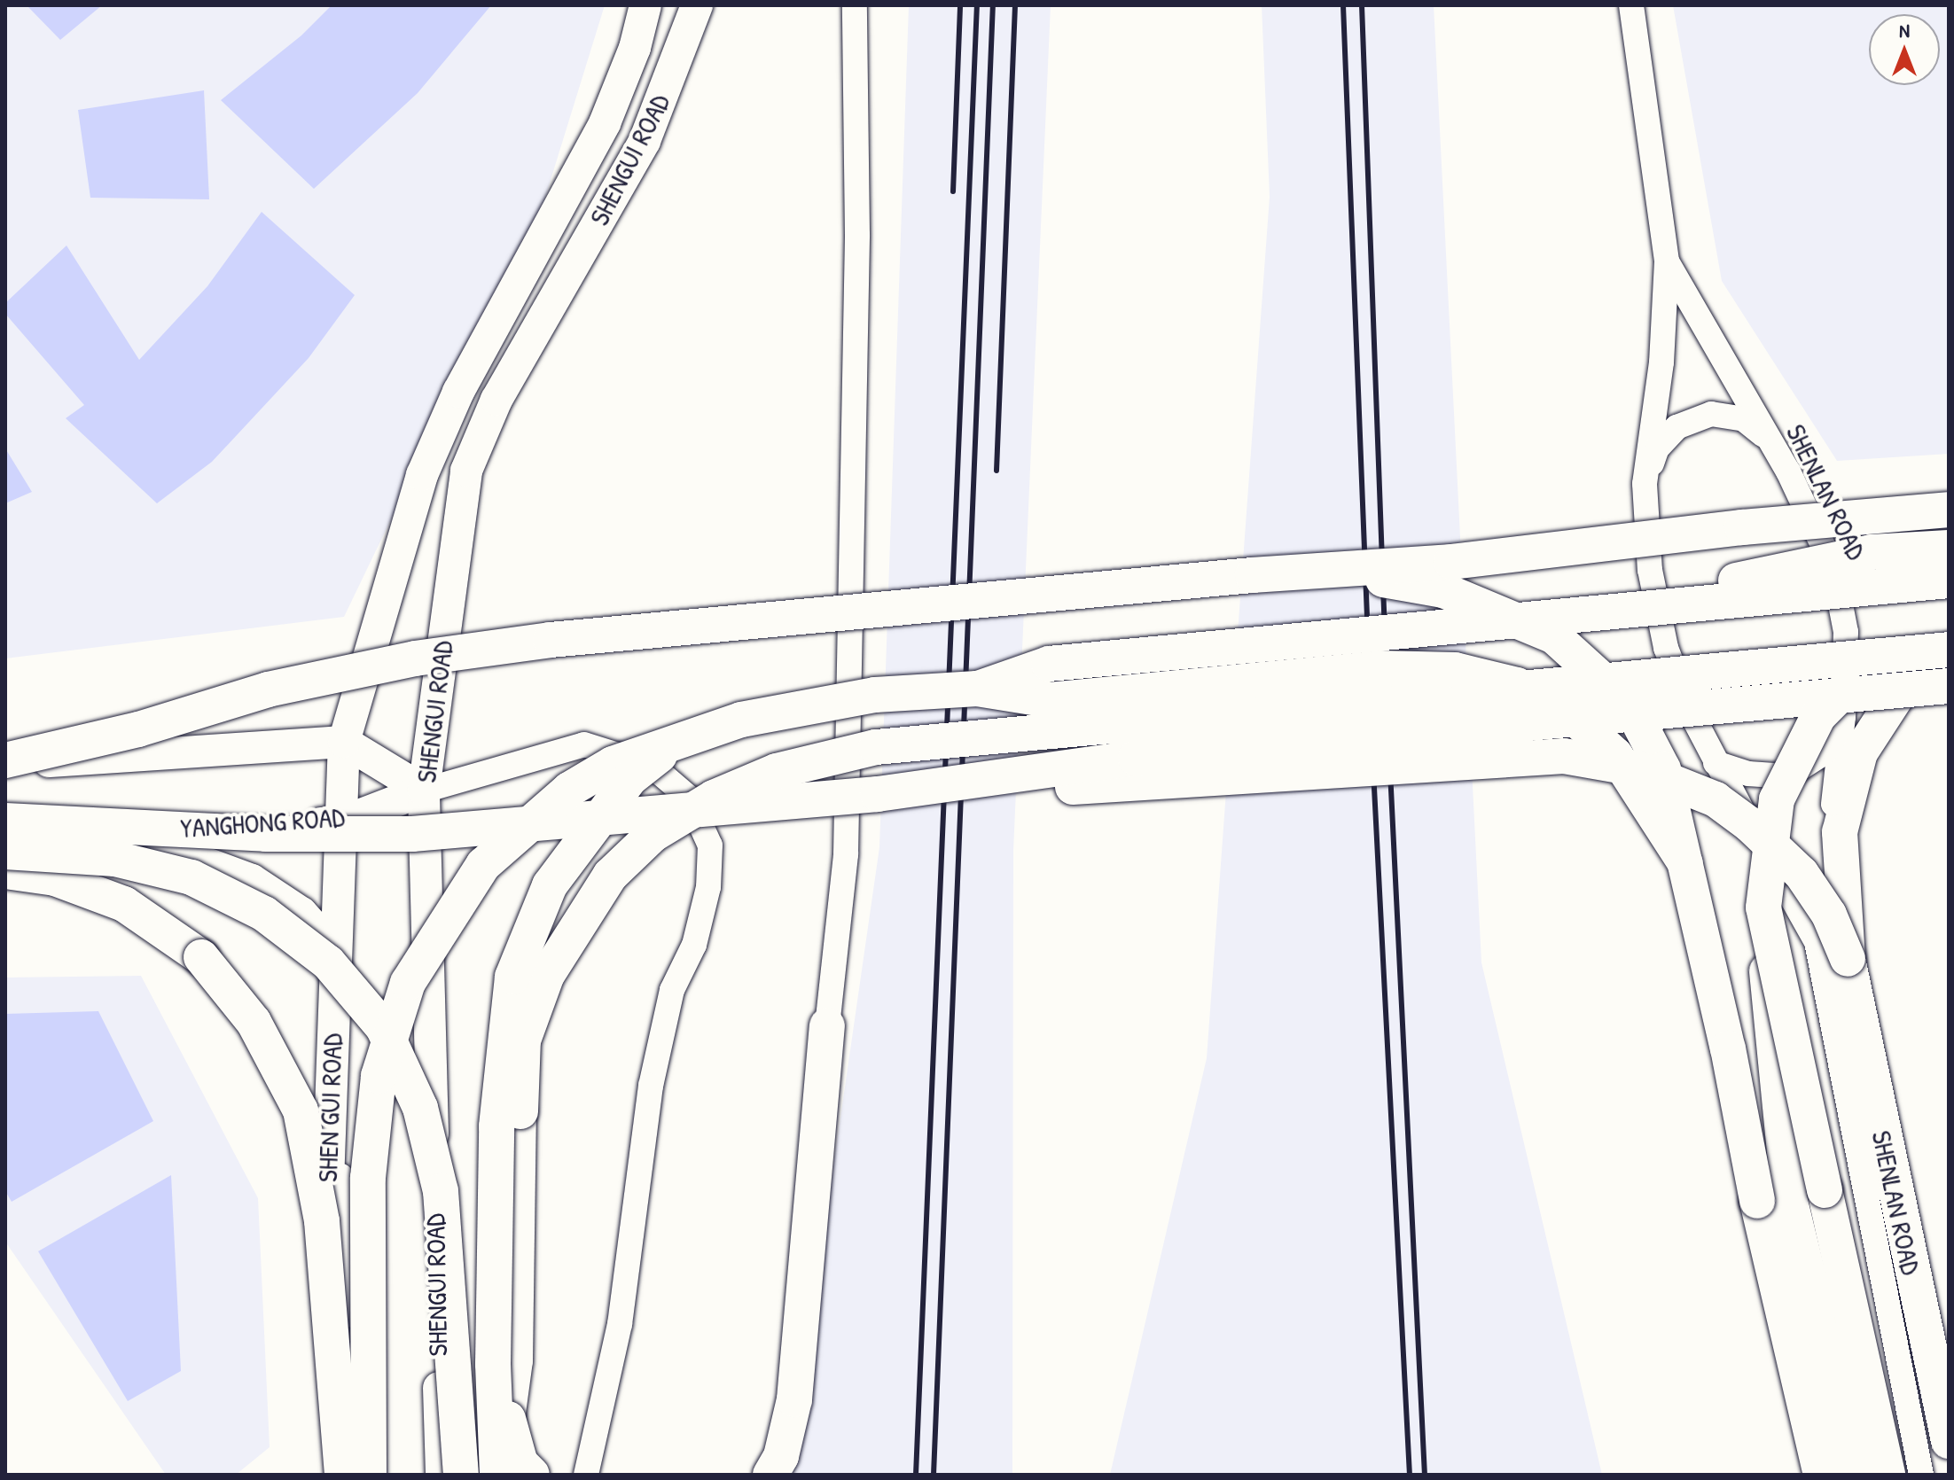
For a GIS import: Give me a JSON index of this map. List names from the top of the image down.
{
  "streets": {
    "main road": ["SHENGUI ROAD", "YANGHONG ROAD", "SHEN GUI ROAD"],
    "street": ["SHENLAN ROAD"]
  },
  "crossings": [
    ["SHENGUI ROAD", "YANGHONG ROAD"],
    ["SHENGUI ROAD", "SHEN GUI ROAD"],
    ["YANGHONG ROAD", "SHEN GUI ROAD"]
  ],
  "north": "top"
}
